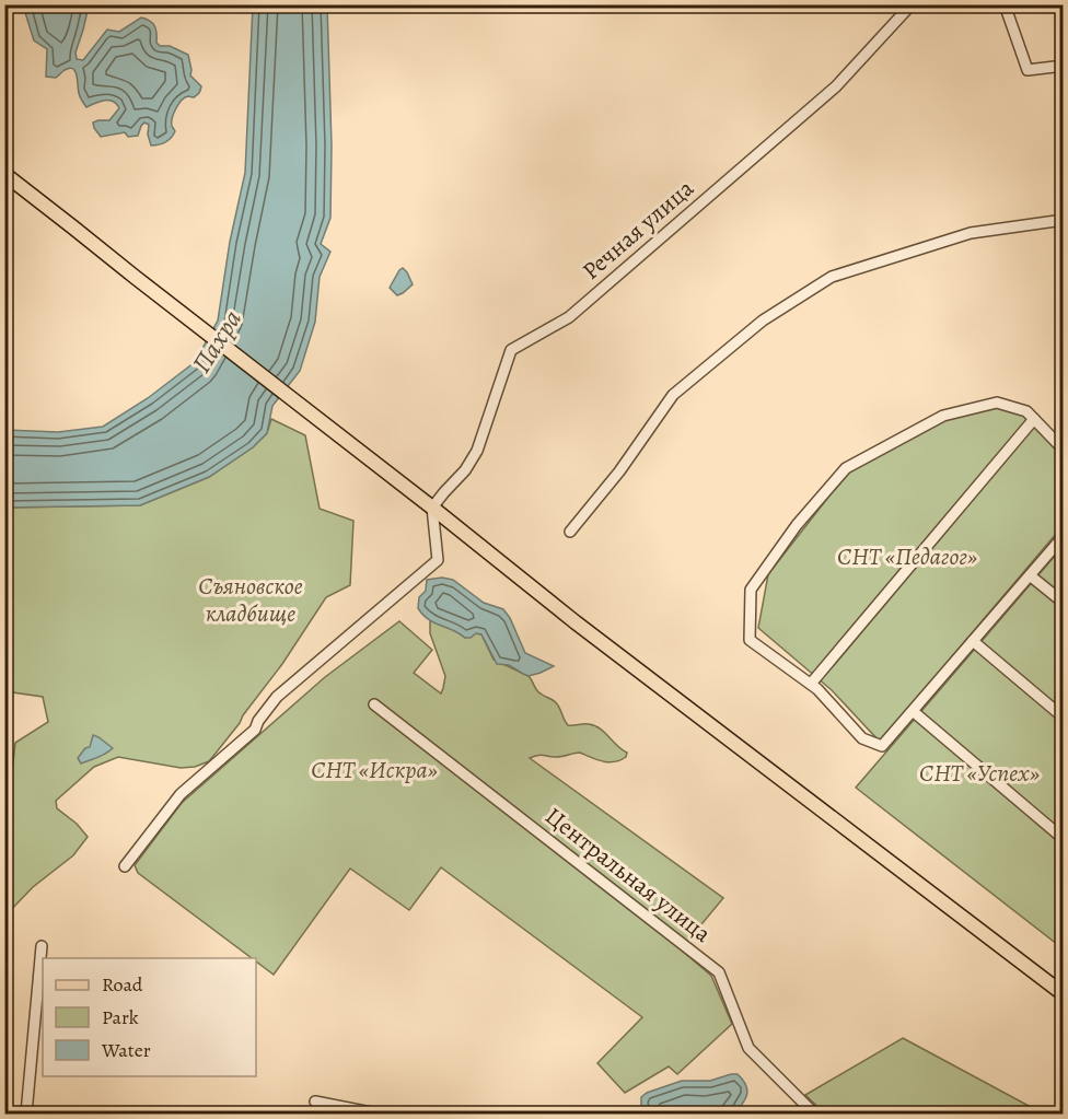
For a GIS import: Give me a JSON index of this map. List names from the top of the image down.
{
  "streets": {
    "street": ["Речная улица", "Центральная улица"]
  },
  "water": ["Пахра"],
  "parks": [
    "СНТ «Педагог»",
    "Съяновское кладбище",
    "СНТ «Искра»",
    "СНТ «Успех»"
  ],
  "legend": ["Road", "Park", "Water"]
}
